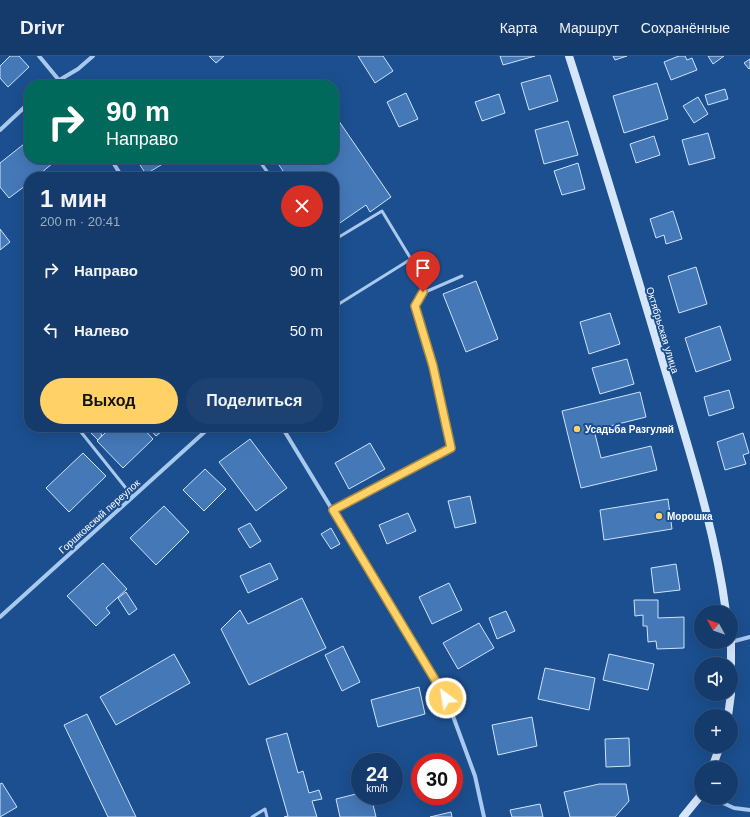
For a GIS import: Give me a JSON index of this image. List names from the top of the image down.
{
  "streets": {
    "street": ["Октябрьская улица", "Горшковский переулок"]
  },
  "places": ["Усадьба Разгуляй", "Морошка"],
  "north": "top left",
  "page": {
    "header": "Drivr",
    "nav": ["Карта", "Маршрут", "Сохранённые"],
    "turn": ["90 m", "Направо"],
    "heading": ["1 мин", "200 m · 20:41"],
    "list": [
      {
        "name": "Направо",
        "value": "90 m"
      },
      {
        "name": "Налево",
        "value": "50 m"
      }
    ],
    "buttons": ["Выход", "Поделиться"],
    "map_buttons": ["+", "−"],
    "speed": "24 km/h",
    "limit": "30"
  }
}
